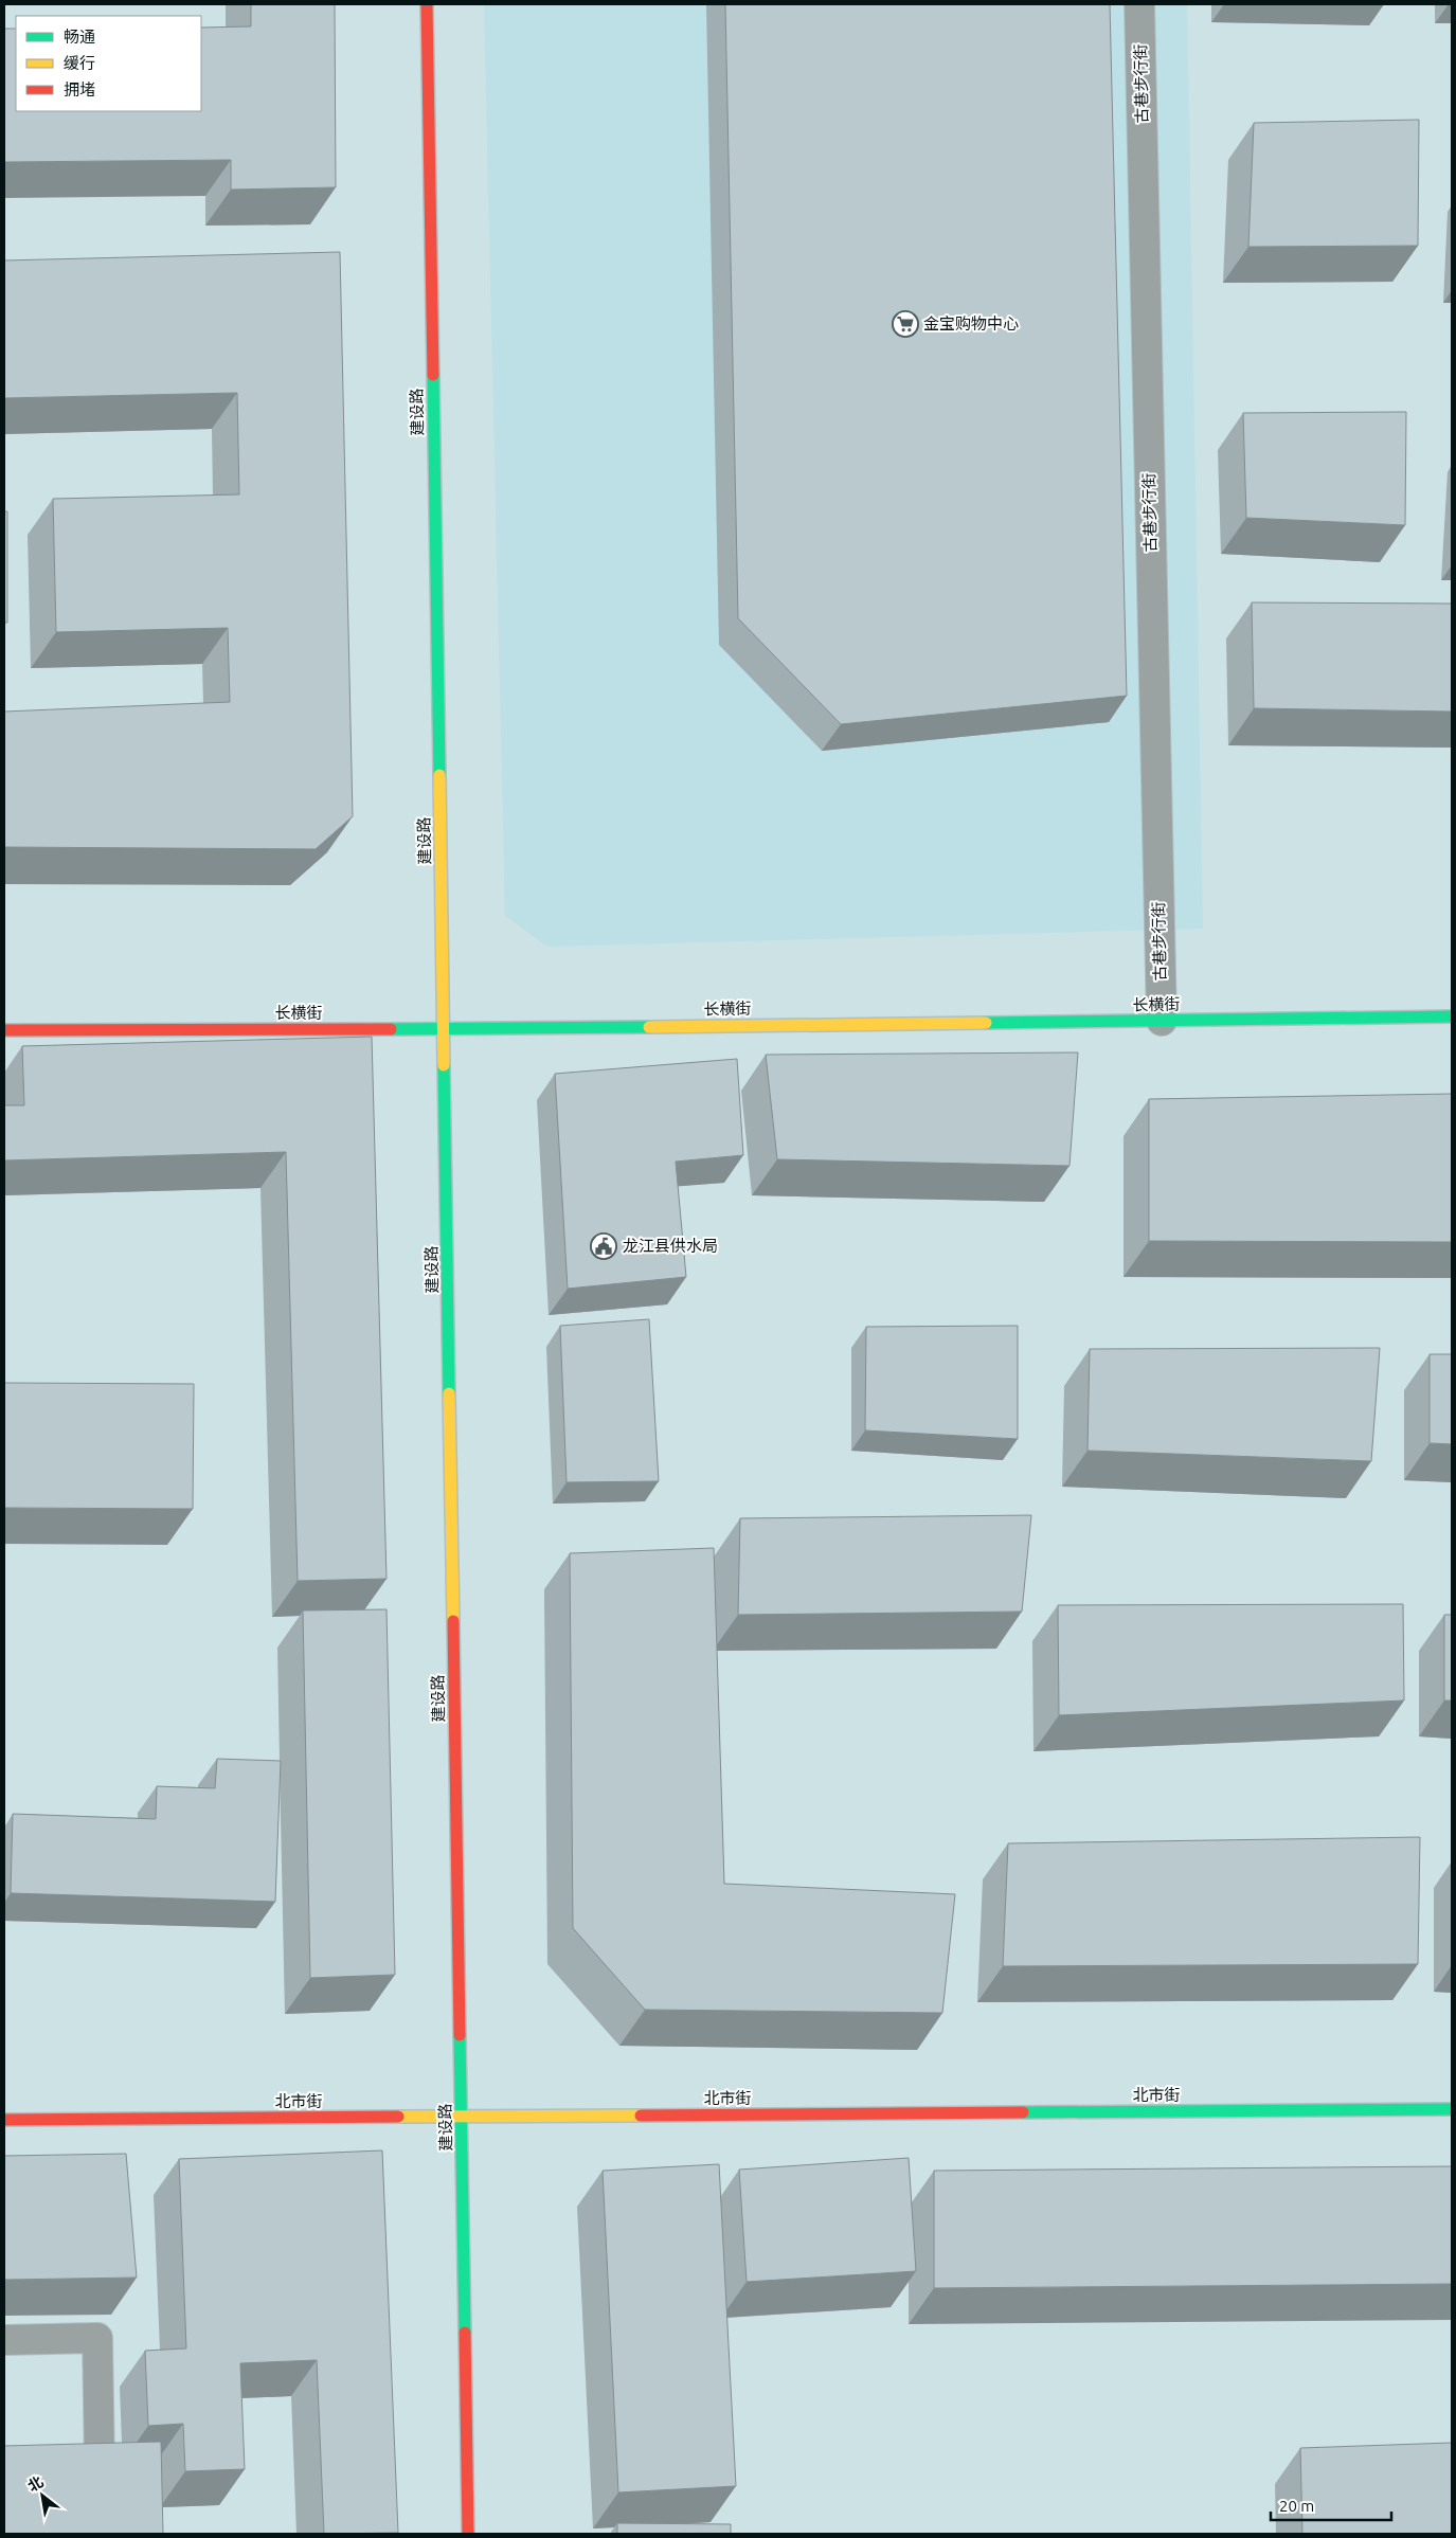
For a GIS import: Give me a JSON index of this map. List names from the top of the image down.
{
  "streets": {
    "street": [
      "古巷步行街",
      "建设路",
      "长横街",
      "北市街"
    ]
  },
  "crossings": [
    ["古巷步行街", "长横街"],
    ["建设路", "长横街"],
    ["建设路", "北市街"]
  ],
  "places": {
    "supermarket": ["金宝购物中心"],
    "public building": ["龙江县供水局"]
  },
  "legend": ["畅通", "缓行", "拥堵"],
  "scale_bar": "20 m",
  "north": "top left"
}
